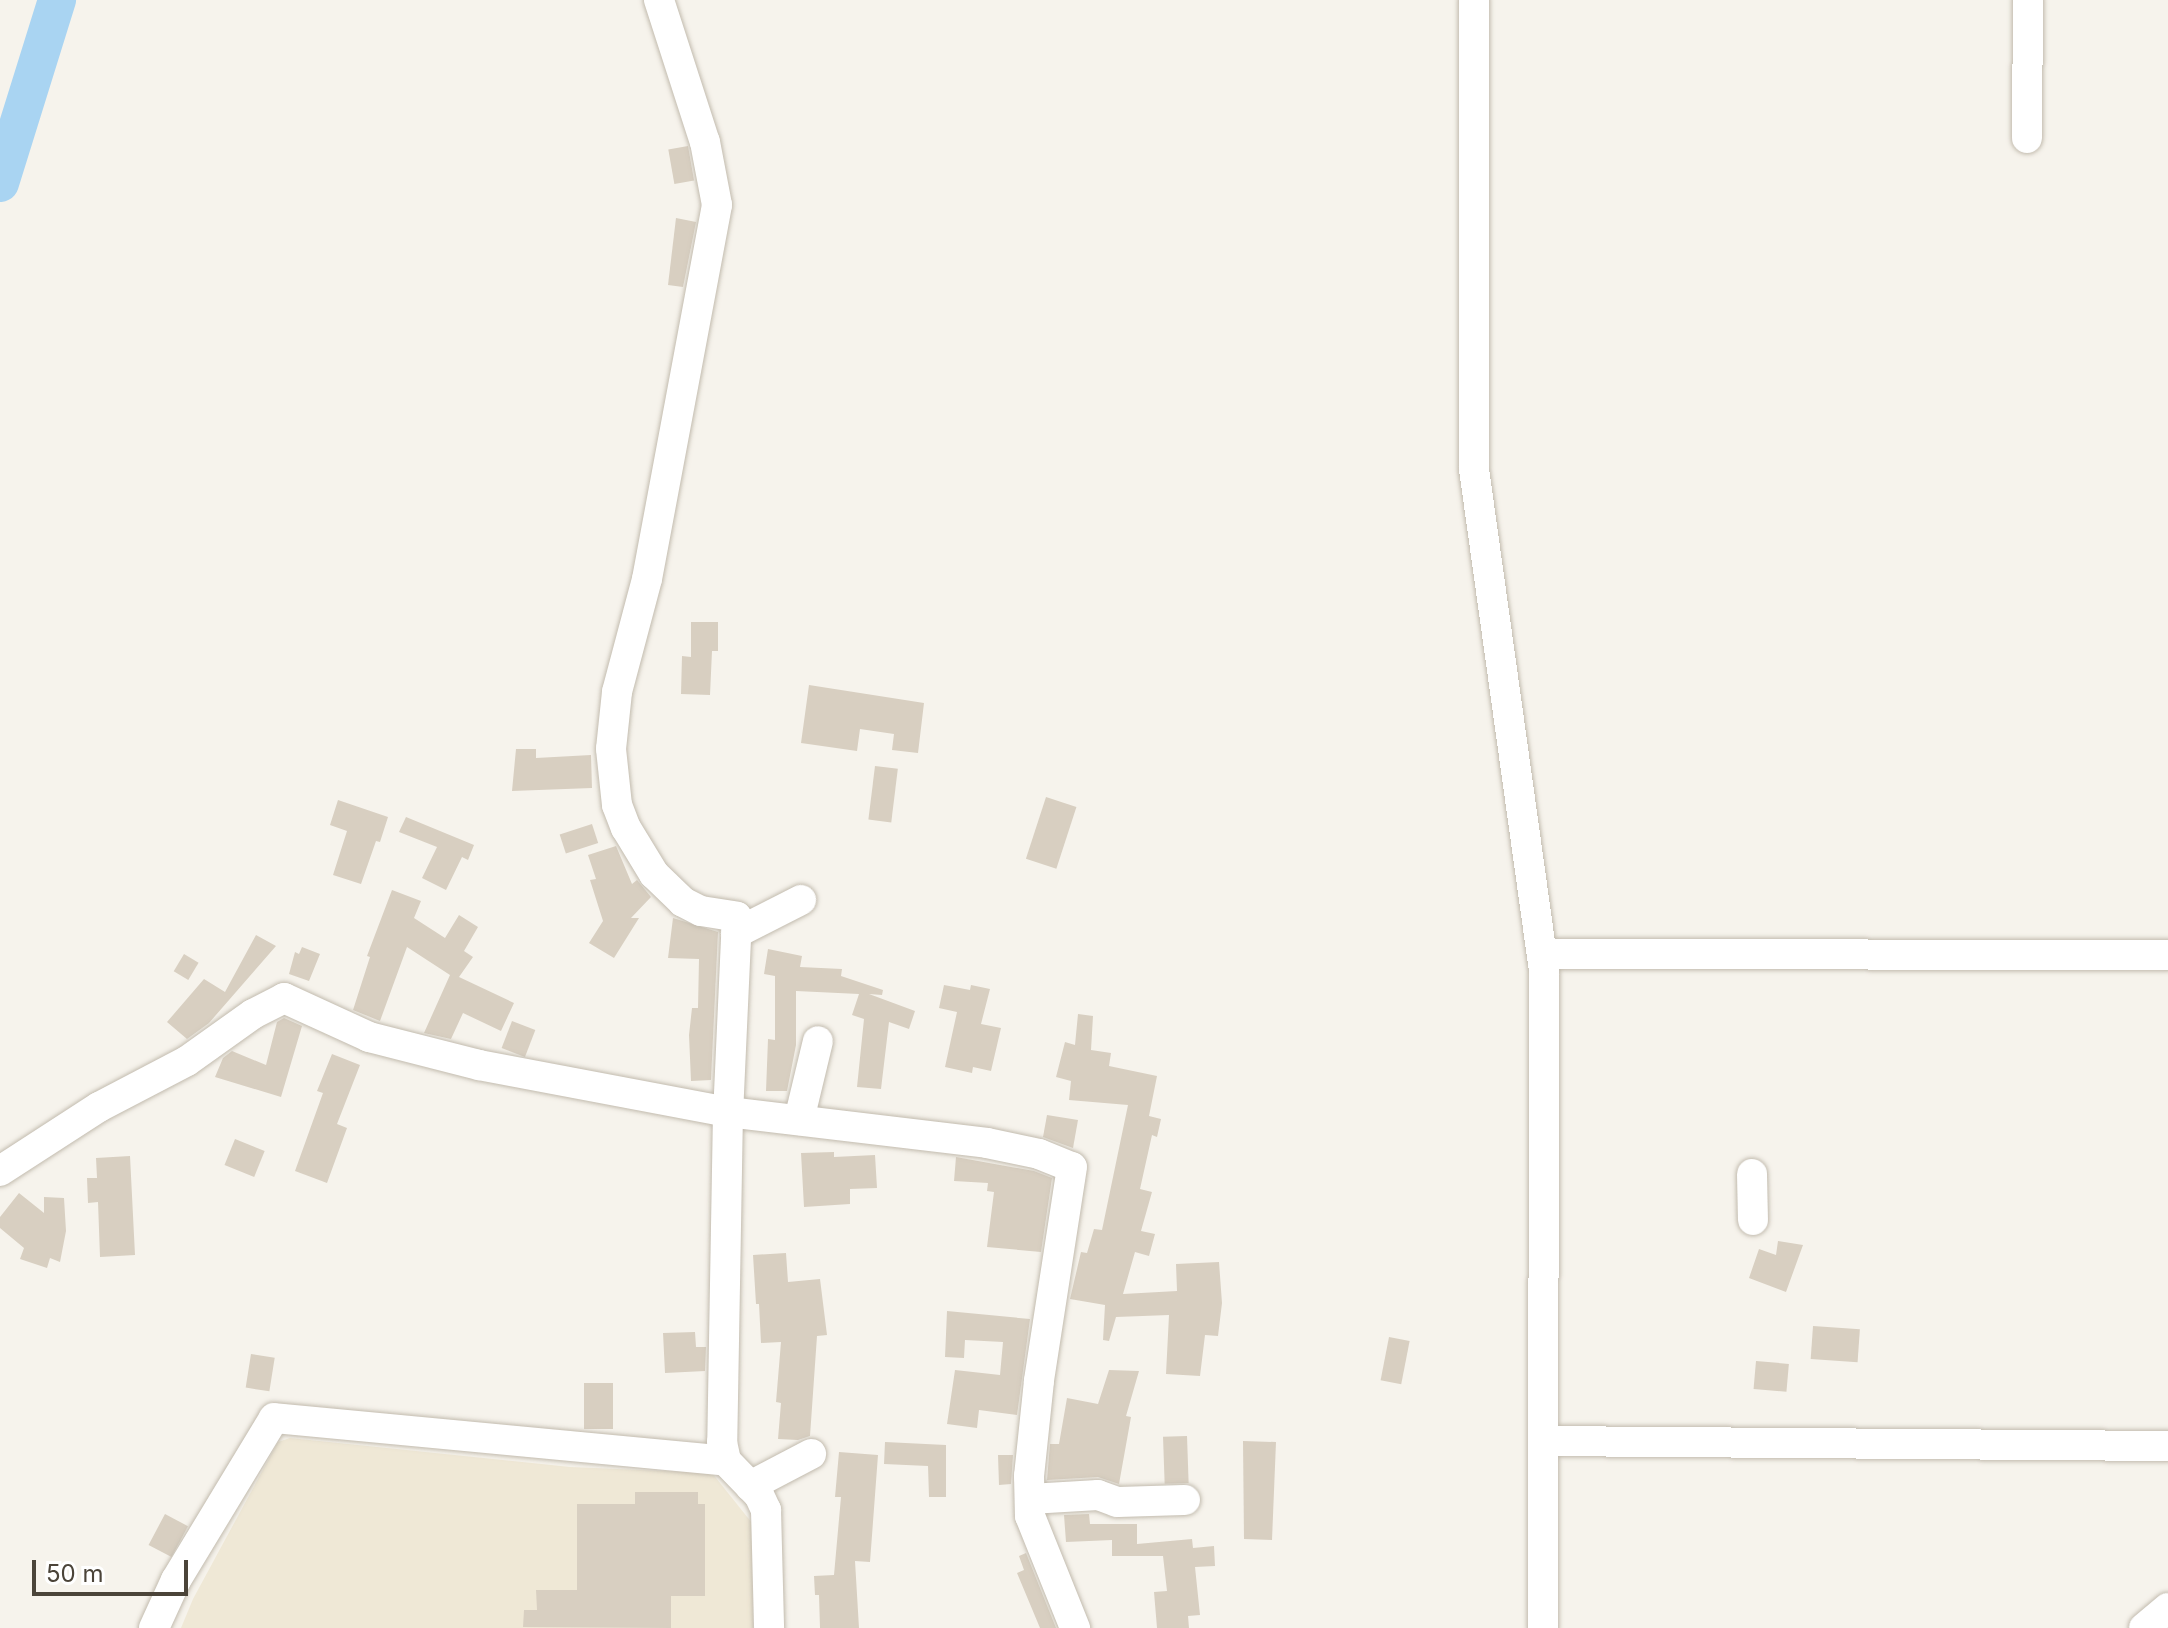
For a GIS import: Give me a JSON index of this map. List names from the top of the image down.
{
  "scale_bar": "50 m"
}
